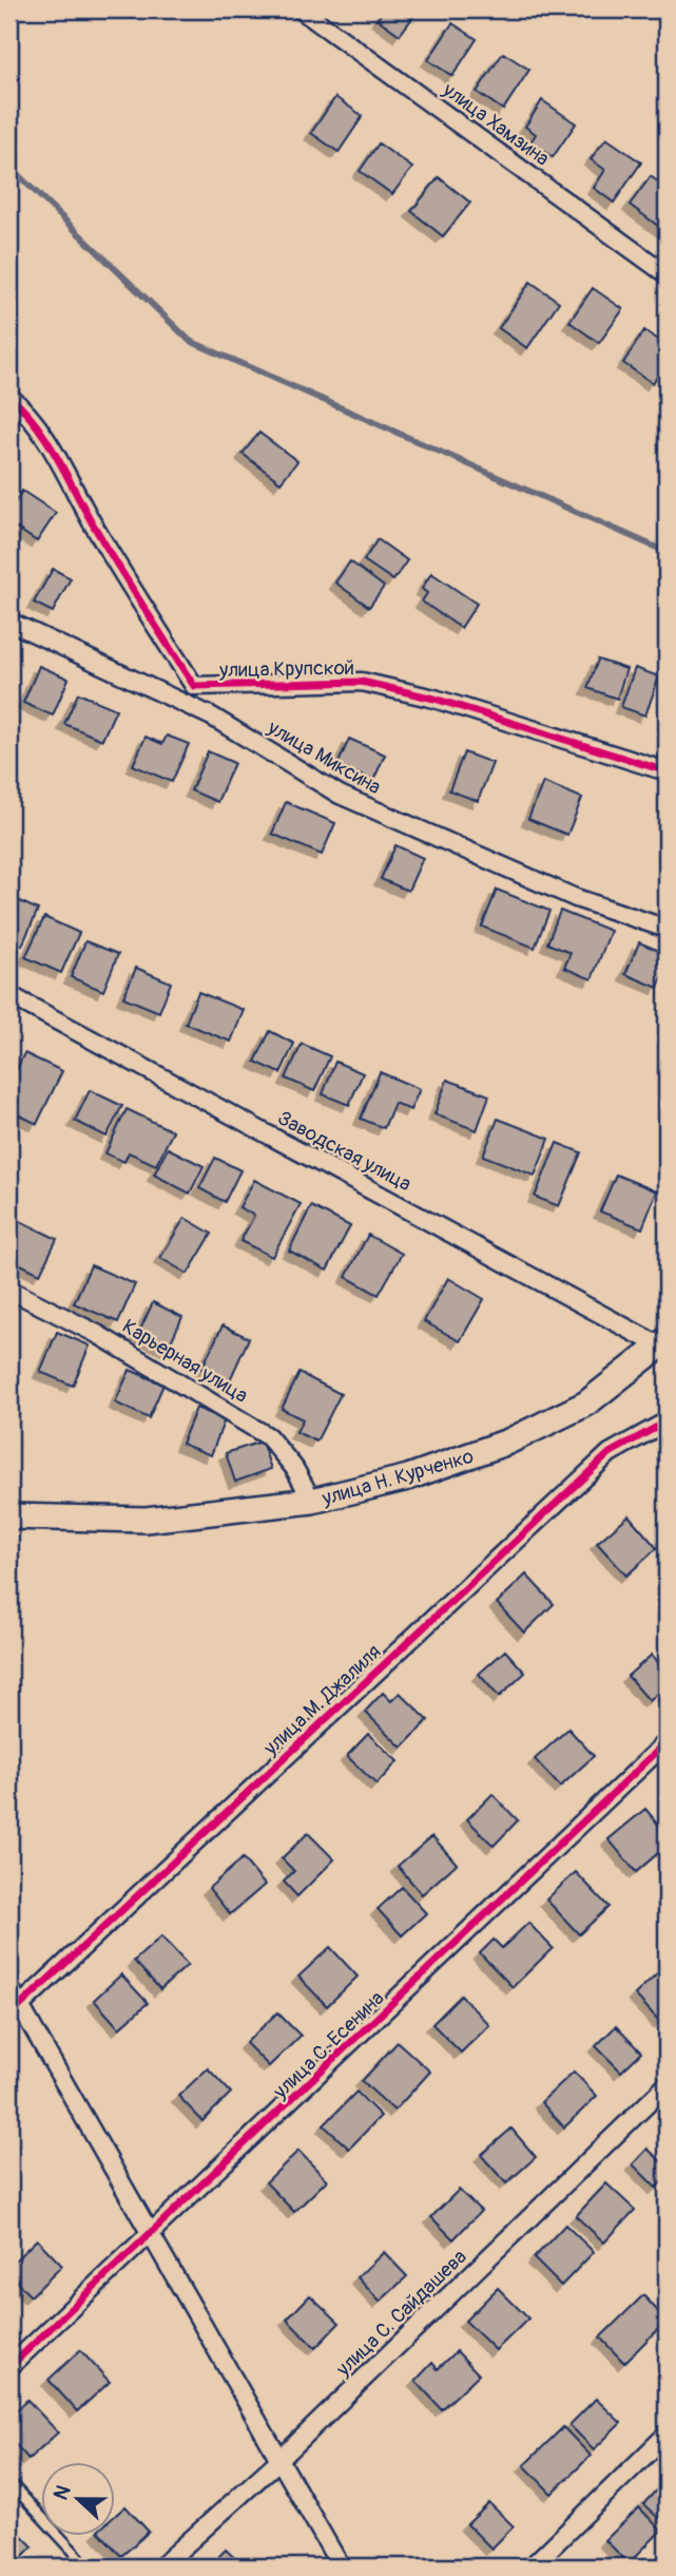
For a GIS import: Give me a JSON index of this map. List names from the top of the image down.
{
  "streets": {
    "main road": ["улица Н. Курченко"],
    "street": [
      "улица Хамзина",
      "улица Крупской",
      "улица Миксина",
      "Заводская улица",
      "Карьерная улица",
      "улица М. Джалиля",
      "улица С. Есенина",
      "улица С. Сайдашева"
    ]
  },
  "crossings": [
    ["Заводская улица", "улица Н. Курченко"],
    ["Карьерная улица", "улица Н. Курченко"]
  ],
  "north": "left"
}
